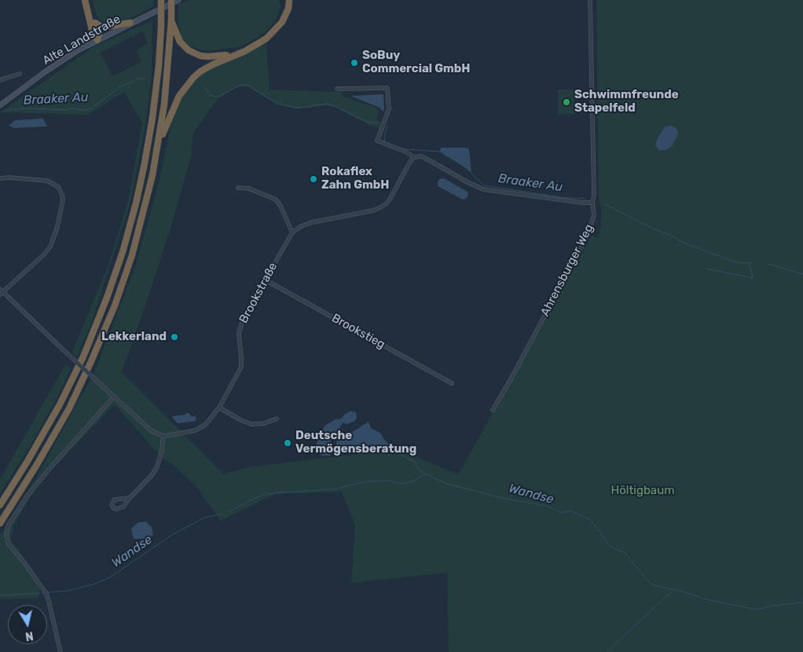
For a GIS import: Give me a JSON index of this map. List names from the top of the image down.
{
  "streets": {
    "main road": ["Alte Landstraße"],
    "street": ["Ahrensburger Weg", "Brookstraße", "Brookstieg"]
  },
  "crossings": [
    ["Brookstraße", "Brookstieg"]
  ],
  "water": ["Braaker Au", "Wandse"],
  "parks": ["Höltigbaum"],
  "places": [
    "SoBuy Commercial GmbH",
    "Schwimmfreunde Stapelfeld",
    "Rokaflex Zahn GmbH",
    "Lekkerland",
    "Deutsche Vermögensberatung"
  ],
  "north": "bottom"
}
